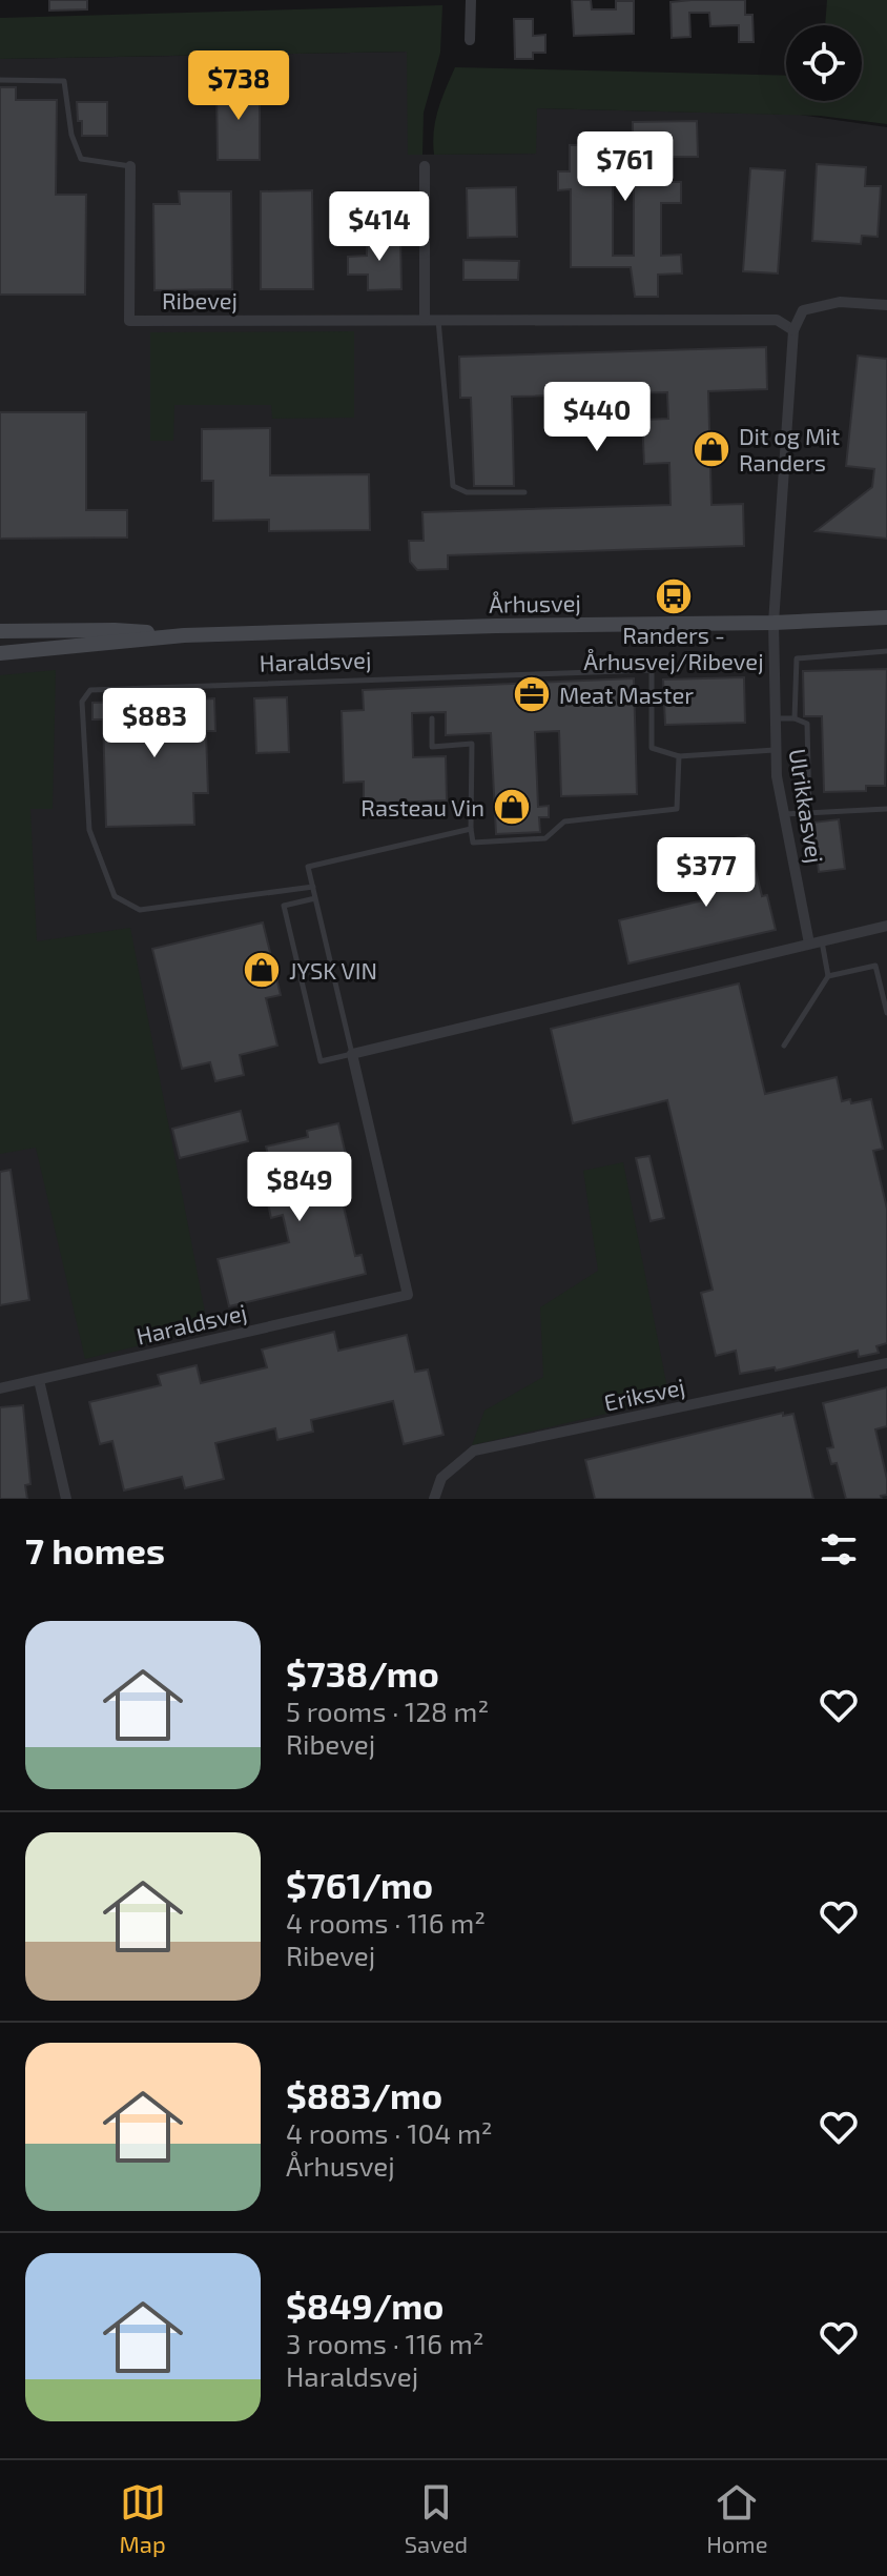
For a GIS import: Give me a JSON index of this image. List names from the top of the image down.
{
  "streets": {
    "main road": ["Århusvej"],
    "street": [
      "Ribevej",
      "Haraldsvej",
      "Ulrikkasvej",
      "Eriksvej"
    ]
  },
  "crossings": [
    ["Århusvej", "Ulrikkasvej"]
  ],
  "places": {
    "shop": ["Dit og Mit Randers", "Rasteau Vin", "JYSK VIN"],
    "bus stop": ["Randers - Århusvej/Ribevej"],
    "office": ["Meat Master"]
  },
  "page": {
    "price": [
      "$738",
      "$761",
      "$414",
      "$440",
      "$883",
      "$377",
      "$849"
    ],
    "heading": "7 homes",
    "list": [
      {
        "name": "$738/mo",
        "note": "5 rooms · 128 m² · Ribevej"
      },
      {
        "name": "$761/mo",
        "note": "4 rooms · 116 m² · Ribevej"
      },
      {
        "name": "$883/mo",
        "note": "4 rooms · 104 m² · Århusvej"
      },
      {
        "name": "$849/mo",
        "note": "3 rooms · 116 m² · Haraldsvej"
      }
    ],
    "tabs": ["Map", "Saved", "Home"]
  }
}
